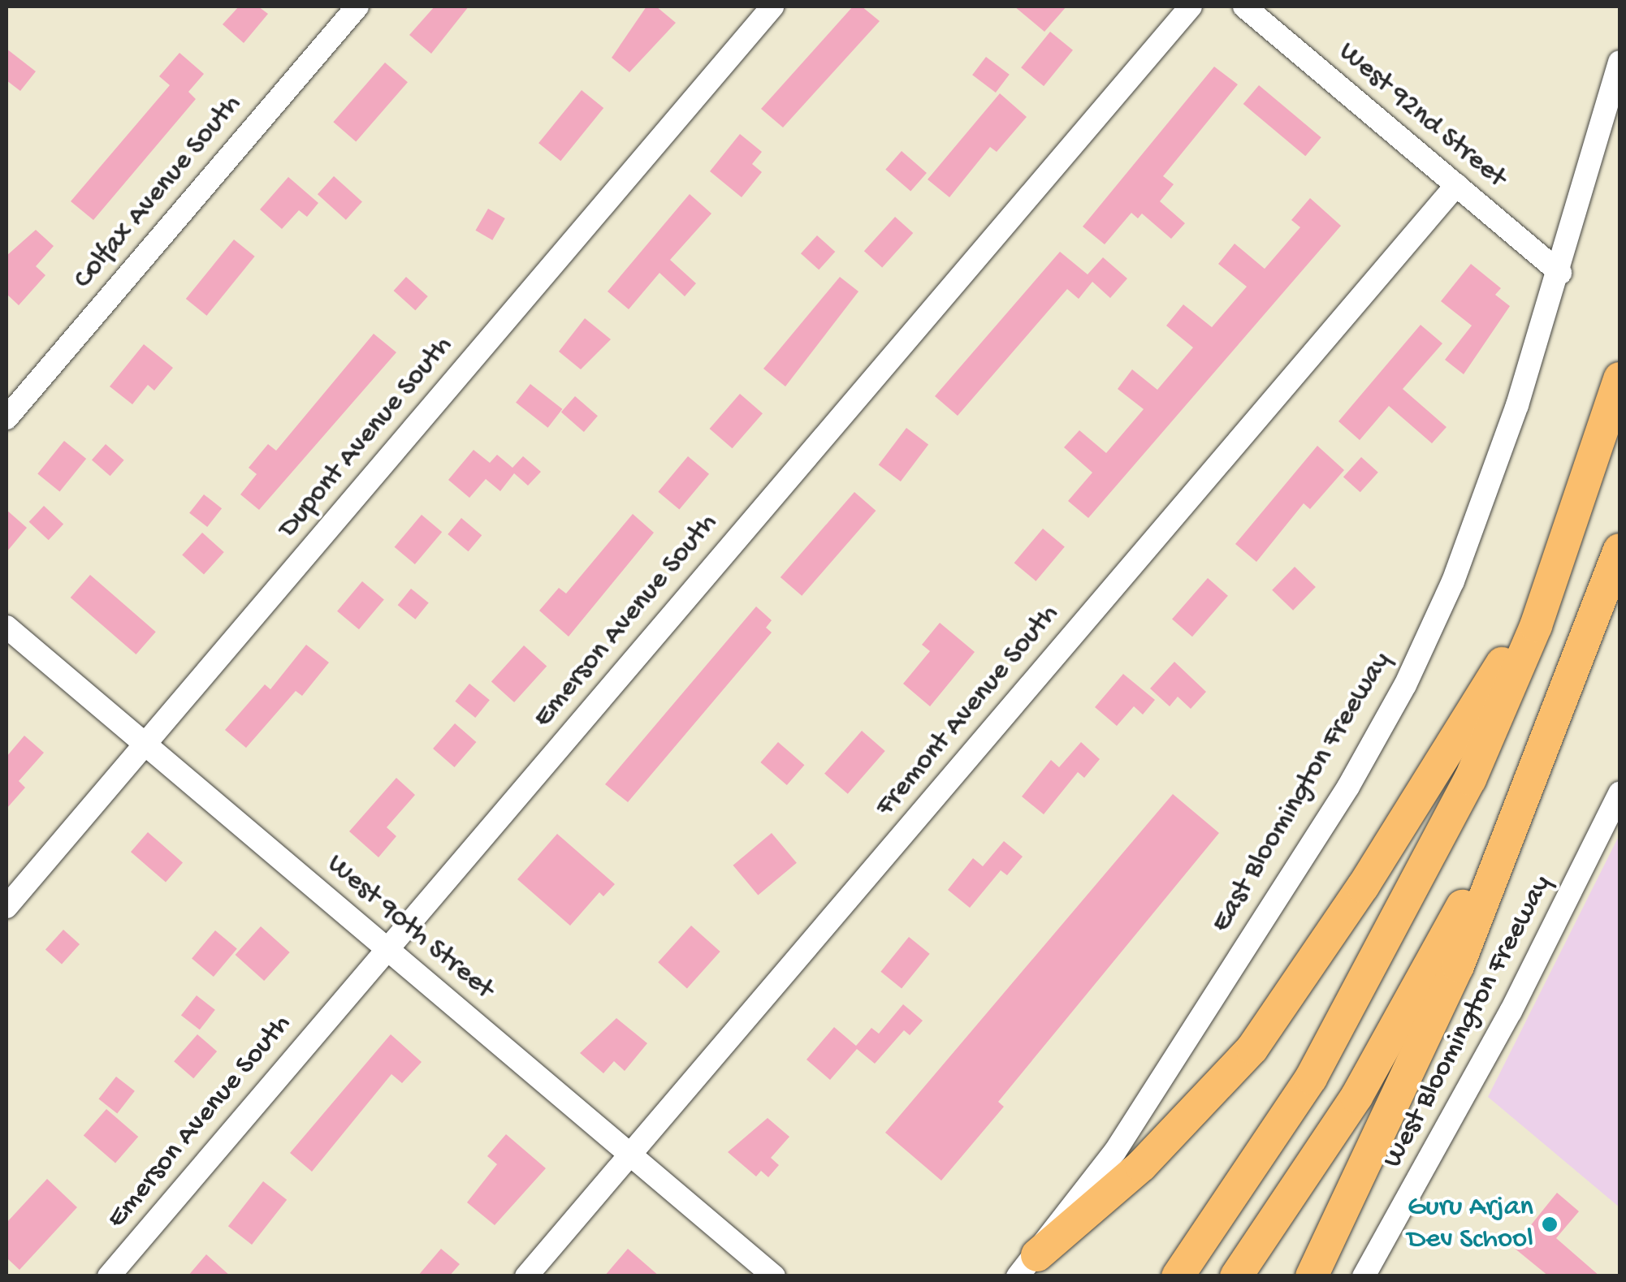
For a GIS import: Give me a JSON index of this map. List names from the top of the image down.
{
  "streets": {
    "street": [
      "West 92nd Street",
      "Colfax Avenue South",
      "Dupont Avenue South",
      "Emerson Avenue South",
      "Fremont Avenue South",
      "East Bloomington Freeway",
      "West 90th Street",
      "West Bloomington Freeway"
    ]
  },
  "crossings": [
    ["West 92nd Street", "Fremont Avenue South"],
    ["West 92nd Street", "East Bloomington Freeway"],
    ["Dupont Avenue South", "West 90th Street"],
    ["Emerson Avenue South", "West 90th Street"],
    ["Fremont Avenue South", "West 90th Street"]
  ],
  "places": ["Guru Arjan Dev School"]
}
